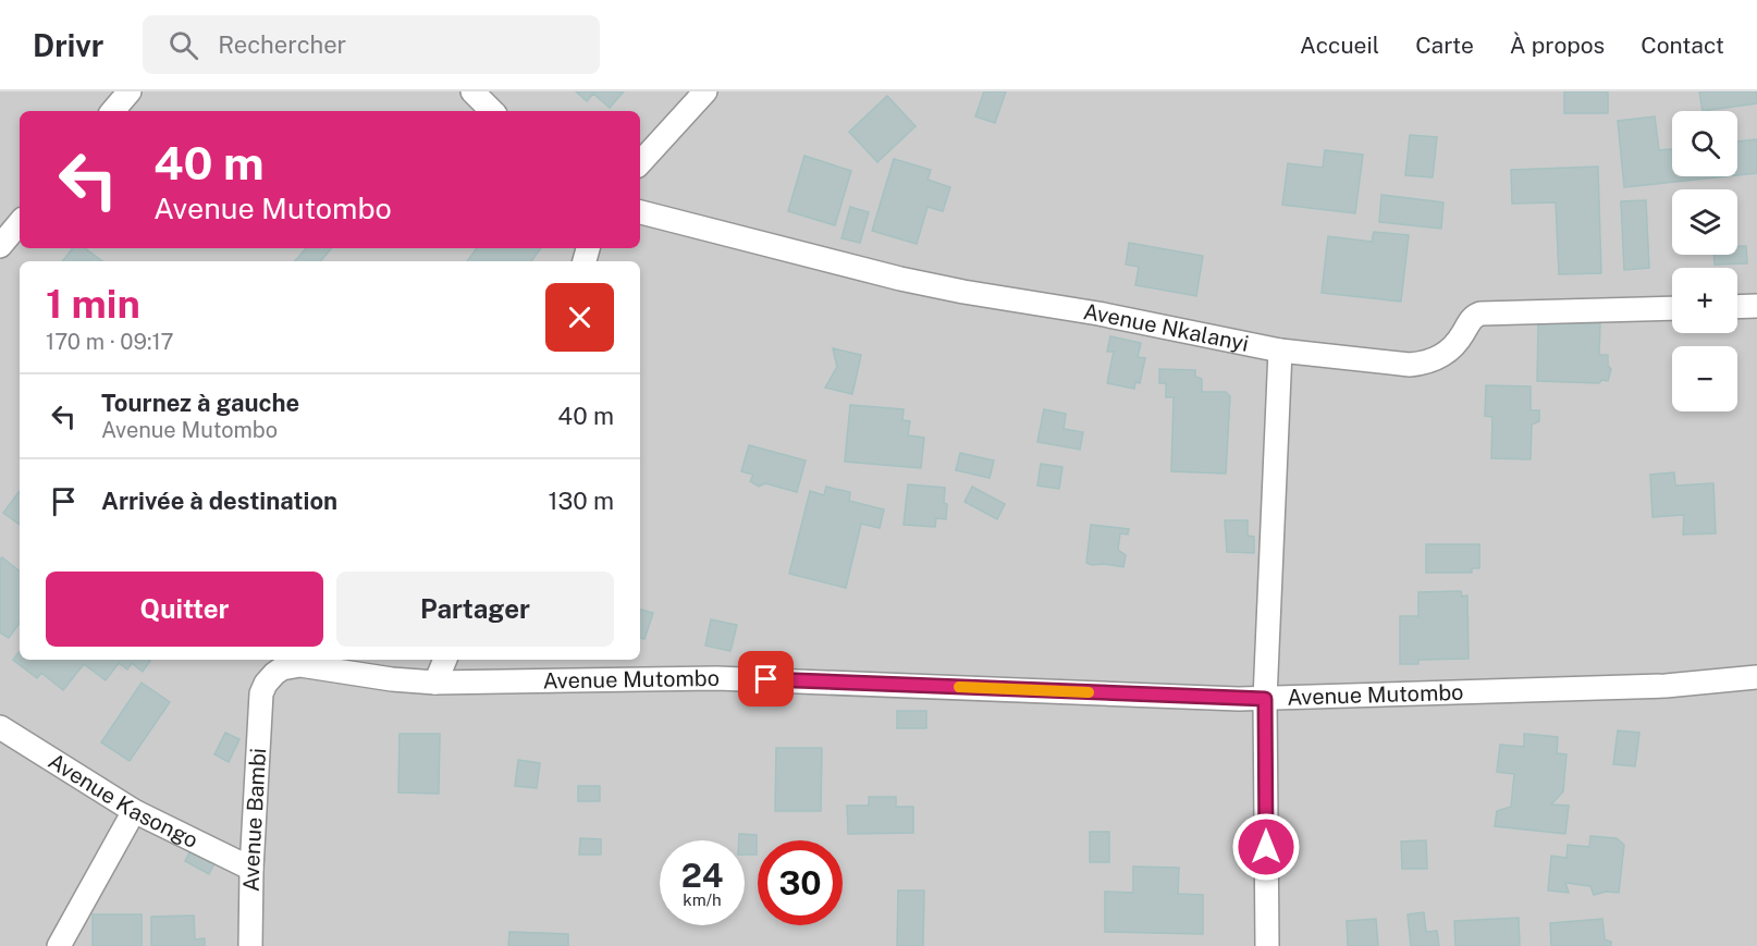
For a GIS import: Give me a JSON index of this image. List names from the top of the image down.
{
  "streets": {
    "street": [
      "Avenue Nkalanyi",
      "Avenue Mutombo",
      "Avenue Kasongo",
      "Avenue Bambi"
    ]
  },
  "crossings": [
    ["Avenue Mutombo", "Avenue Bambi"],
    ["Avenue Kasongo", "Avenue Bambi"]
  ],
  "page": {
    "header": "Drivr",
    "search": "Rechercher",
    "nav": [
      "Accueil",
      "Carte",
      "À propos",
      "Contact"
    ],
    "map_buttons": ["+", "−"],
    "turn": ["40 m", "Avenue Mutombo"],
    "heading": ["1 min", "170 m · 09:17"],
    "list": [
      {
        "name": "Tournez à gauche",
        "note": "Avenue Mutombo",
        "value": "40 m"
      },
      {
        "name": "Arrivée à destination",
        "value": "130 m"
      }
    ],
    "buttons": ["Quitter", "Partager"],
    "speed": "24 km/h",
    "limit": "30"
  }
}
